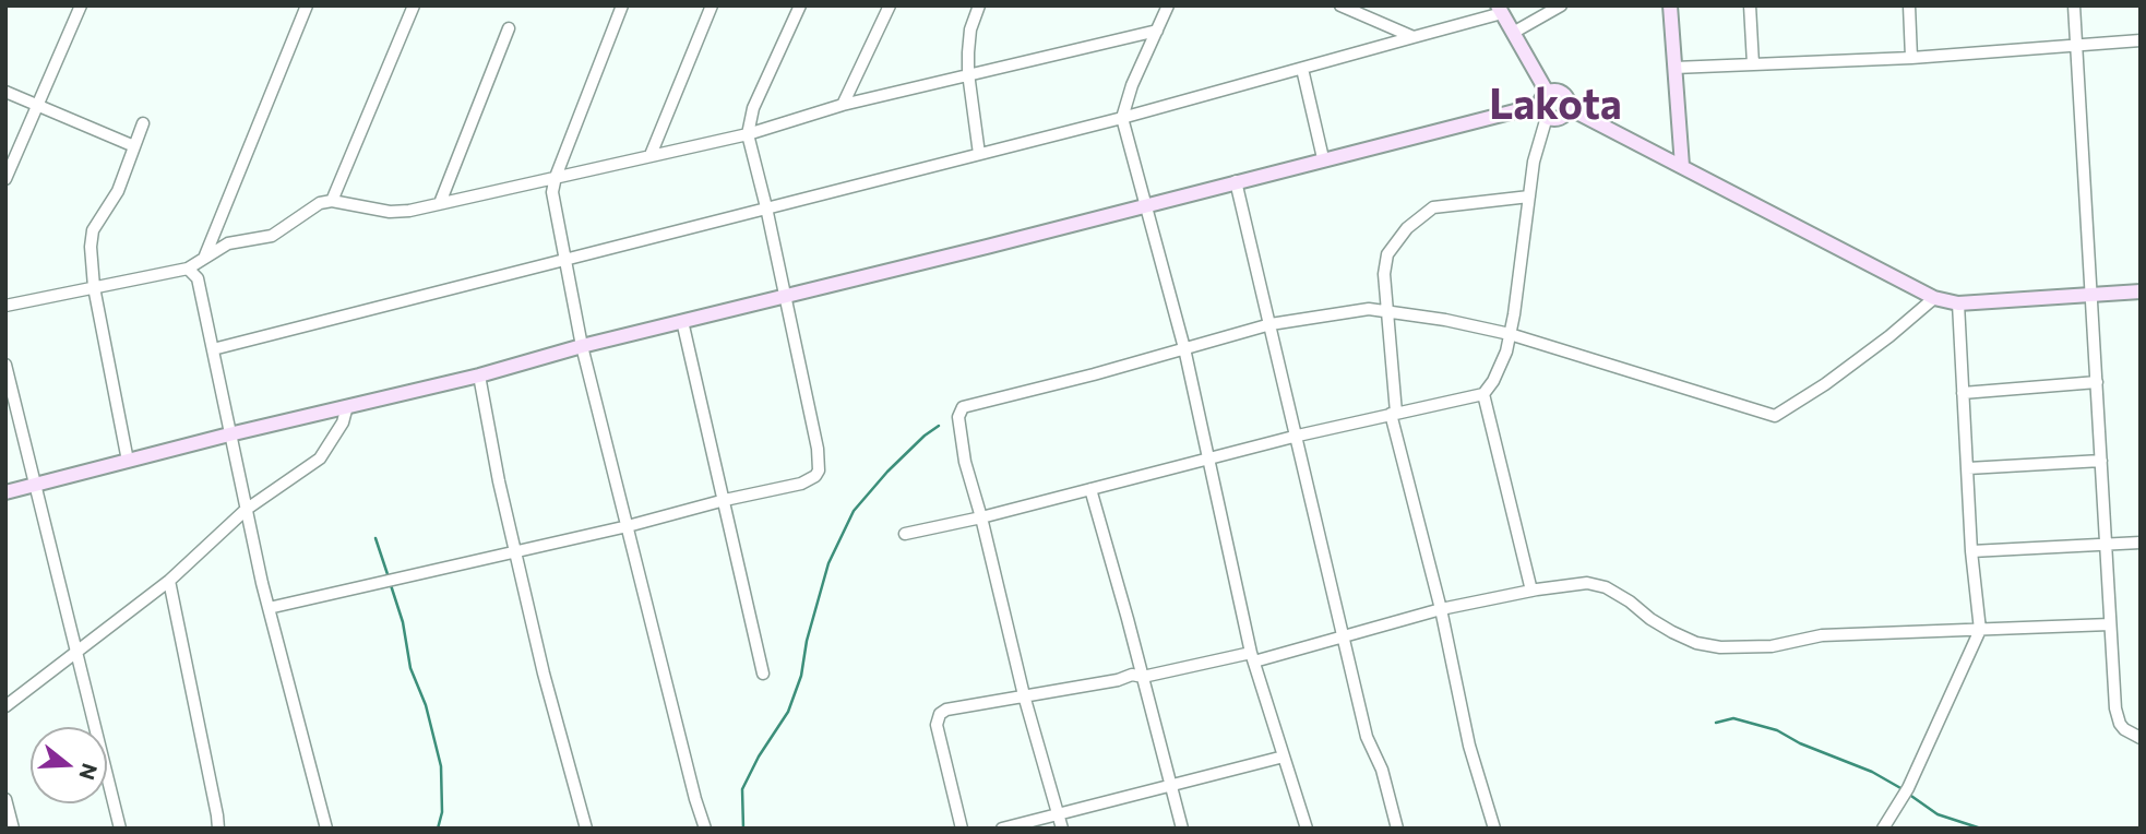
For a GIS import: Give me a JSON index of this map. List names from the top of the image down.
{
  "districts": ["Lakota"],
  "north": "right"
}
